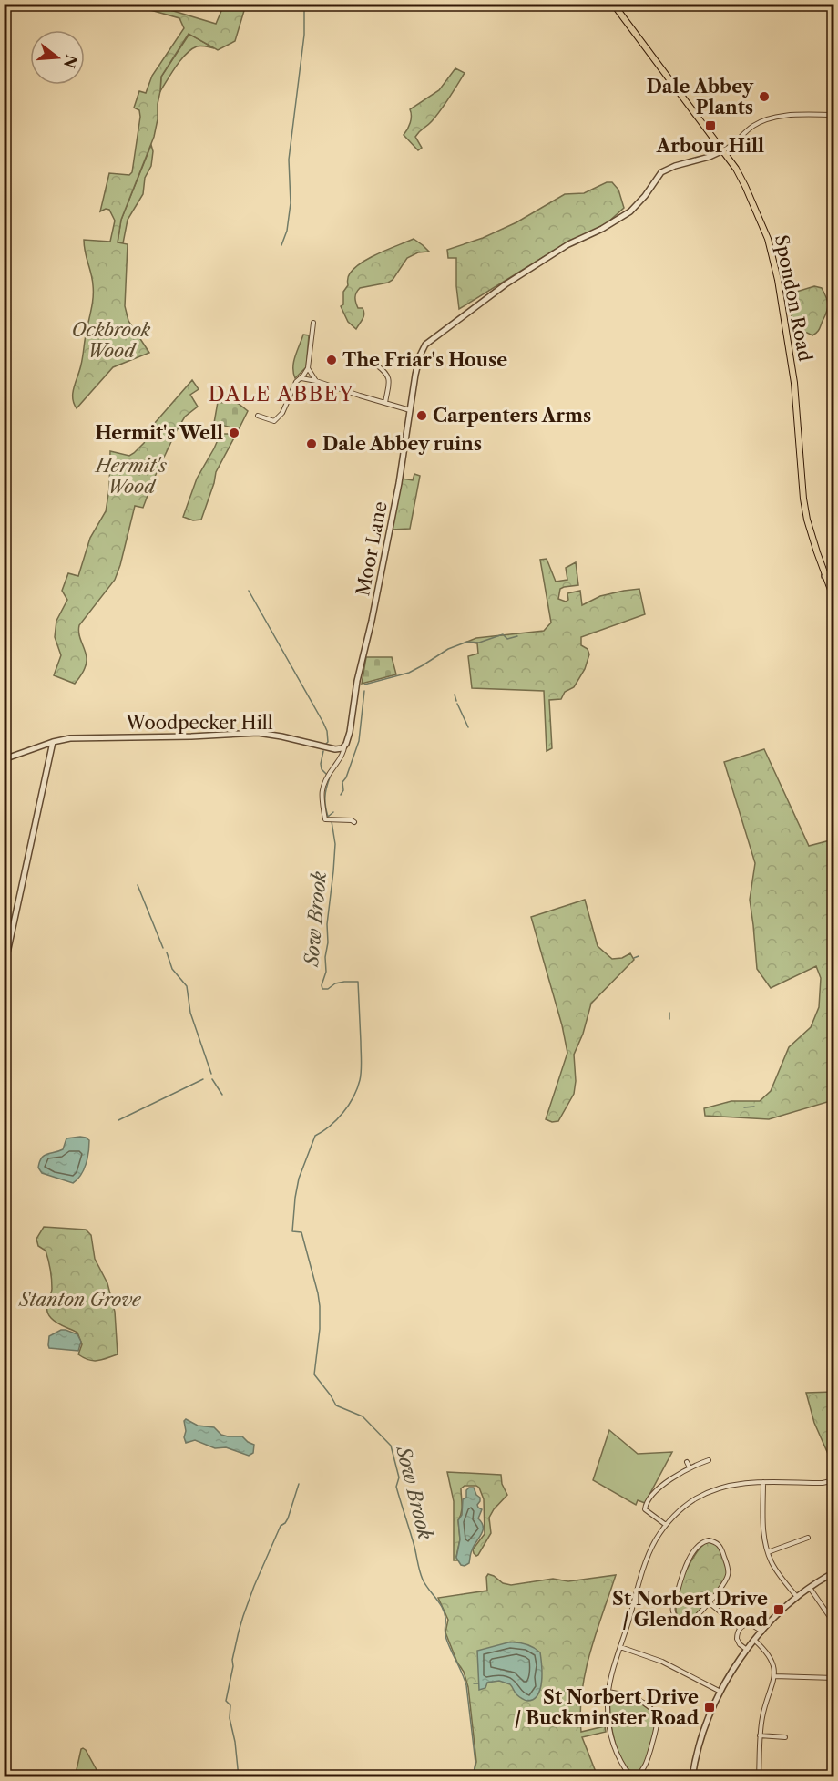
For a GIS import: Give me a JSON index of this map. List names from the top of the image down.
{
  "streets": {
    "main road": ["Spondon Road"],
    "street": ["Moor Lane", "Woodpecker Hill"]
  },
  "crossings": [
    ["Spondon Road", "Moor Lane"],
    ["Moor Lane", "Woodpecker Hill"]
  ],
  "districts": ["DALE ABBEY"],
  "water": ["Sow Brook"],
  "parks": ["Ockbrook Wood", "Hermit's Wood", "Stanton Grove"],
  "places": {
    "other": [
      "Dale Abbey Plants",
      "The Friar's House",
      "Carpenters Arms",
      "Hermit's Well",
      "Dale Abbey ruins"
    ],
    "transit": ["Arbour Hill", "St Norbert Drive / Glendon Road", "St Norbert Drive / Buckminster Road"]
  },
  "north": "right"
}
